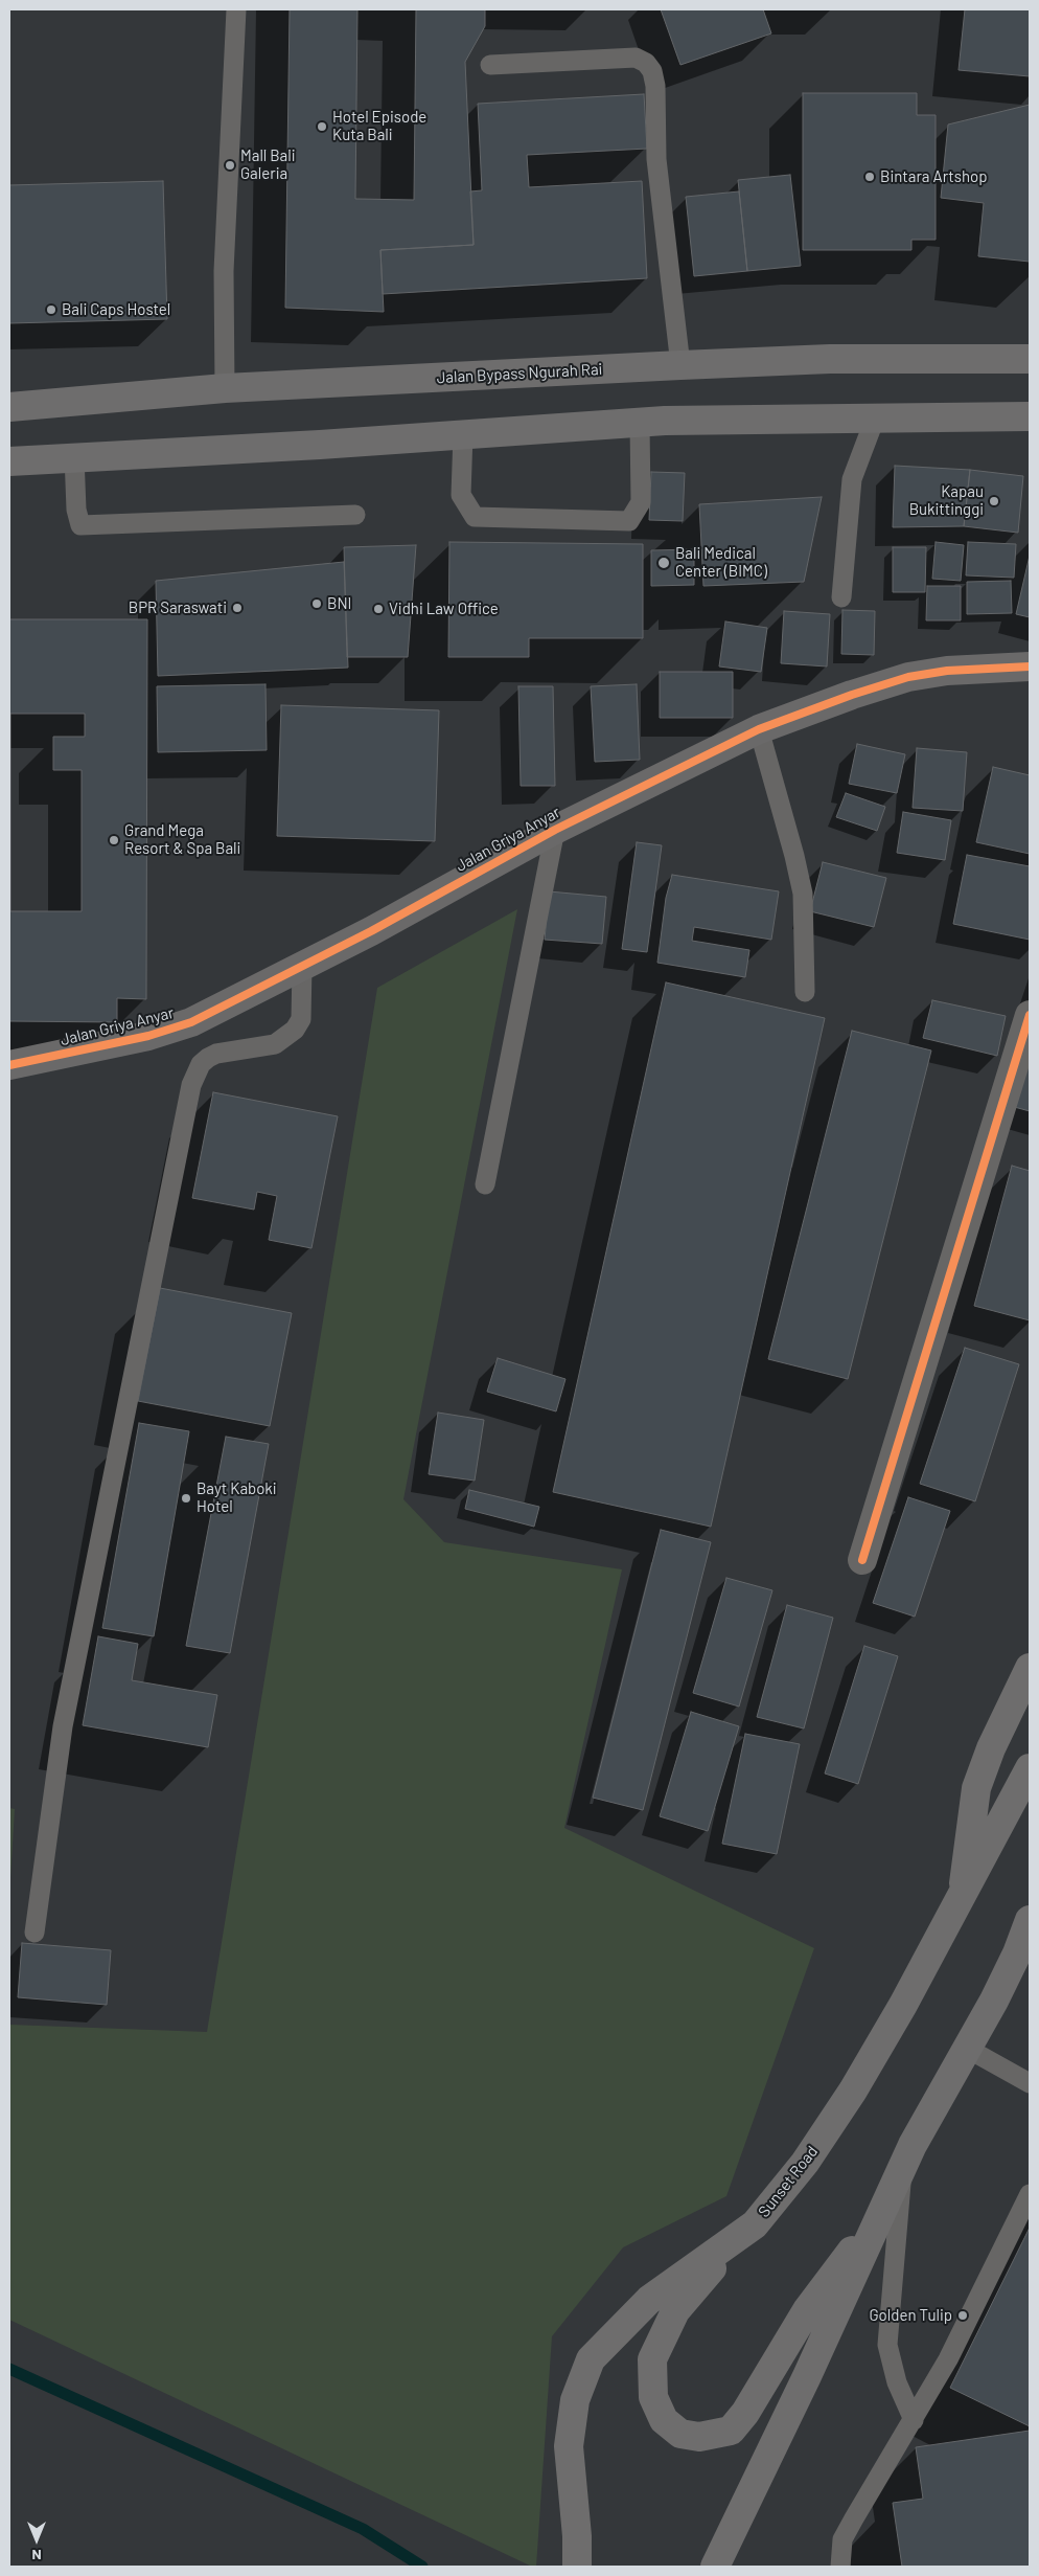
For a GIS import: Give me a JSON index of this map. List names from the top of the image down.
{
  "streets": {
    "highway": ["Jalan Bypass Ngurah Rai", "Sunset Road"],
    "street": ["Jalan Griya Anyar"]
  },
  "places": [
    "Hotel Episode Kuta Bali",
    "Mall Bali Galeria",
    "Bintara Artshop",
    "Bali Caps Hostel",
    "Kapau Bukittinggi",
    "Bali Medical Center (BIMC)",
    "BNI",
    "BPR Saraswati",
    "Vidhi Law Office",
    "Grand Mega Resort & Spa Bali",
    "Bayt Kaboki Hotel",
    "Golden Tulip"
  ],
  "north": "bottom"
}
